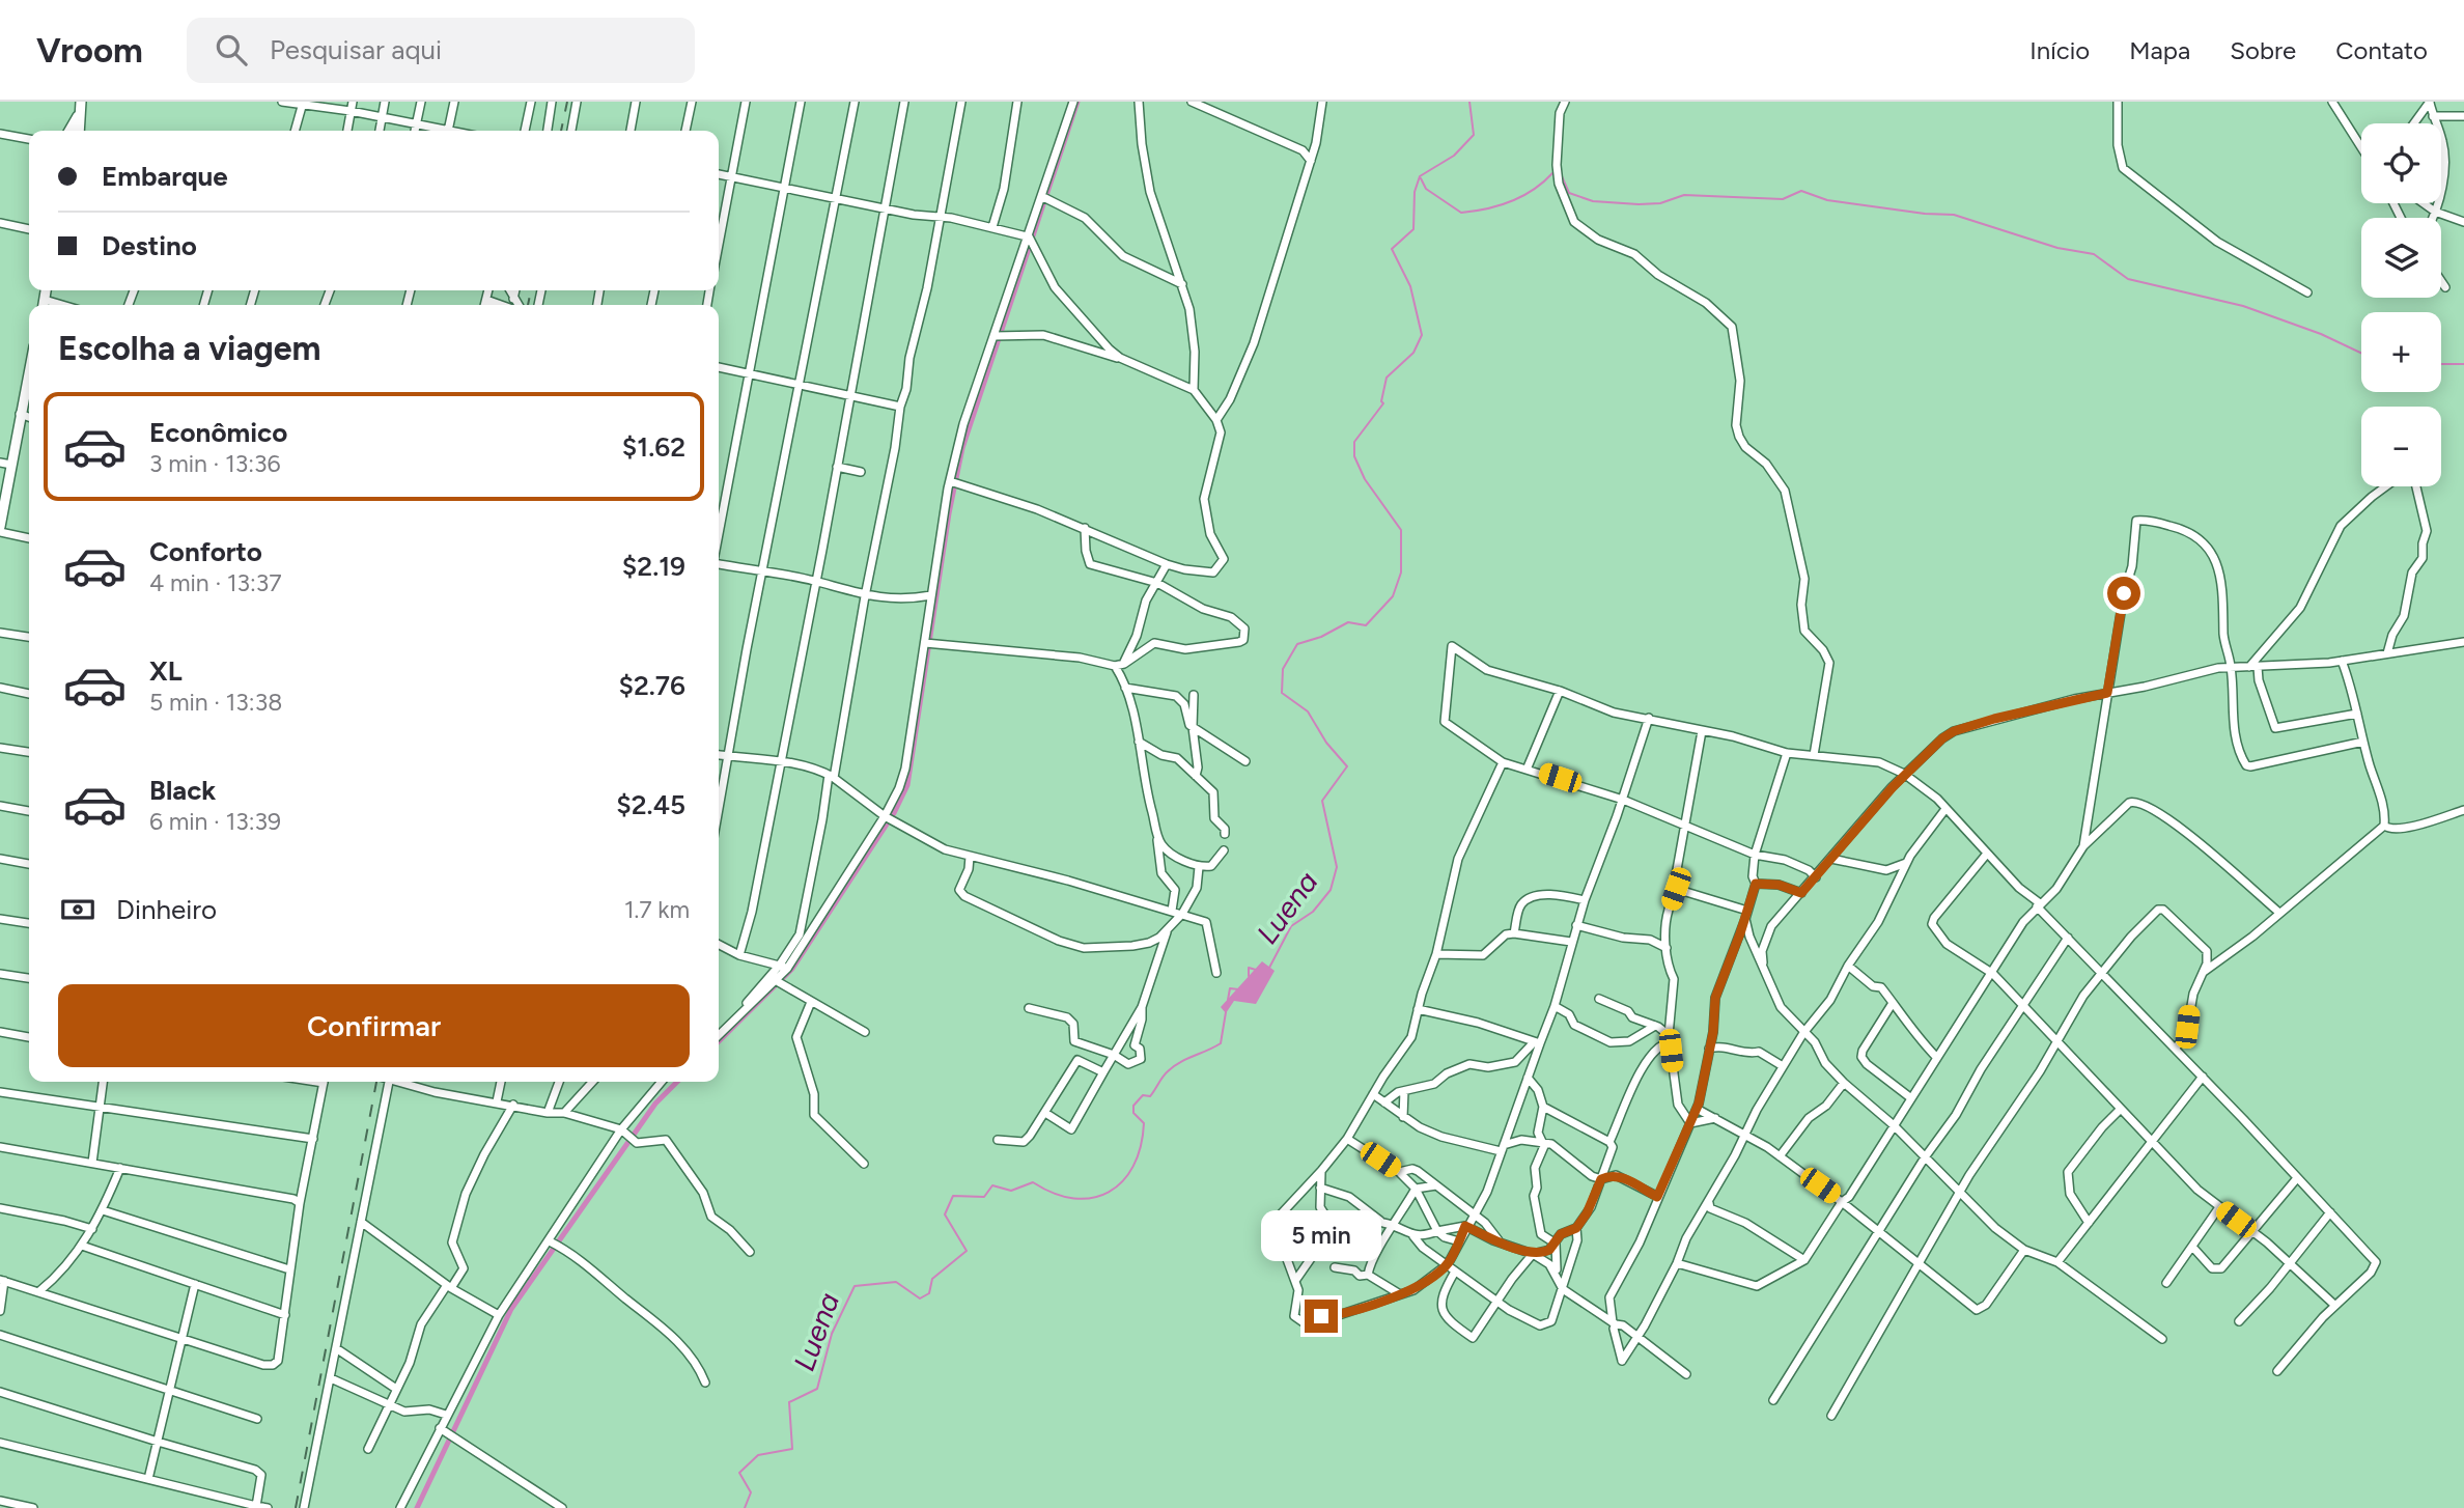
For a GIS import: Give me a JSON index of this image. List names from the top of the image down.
{
  "water": ["Luena"],
  "page": {
    "header": "Vroom",
    "search": "Pesquisar aqui",
    "nav": [
      "Início",
      "Mapa",
      "Sobre",
      "Contato"
    ],
    "map_buttons": ["+", "−"],
    "banner": ["Embarque", "Destino"],
    "heading": "Escolha a viagem",
    "list": [
      {
        "name": "Econômico",
        "note": "3 min · 13:36",
        "value": "$1.62"
      },
      {
        "name": "Conforto",
        "note": "4 min · 13:37",
        "value": "$2.19"
      },
      {
        "name": "XL",
        "note": "5 min · 13:38",
        "value": "$2.76"
      },
      {
        "name": "Black",
        "note": "6 min · 13:39",
        "value": "$2.45"
      }
    ],
    "pay": ["Dinheiro", "1.7 km"],
    "buttons": "Confirmar",
    "bubble": "5 min"
  }
}
